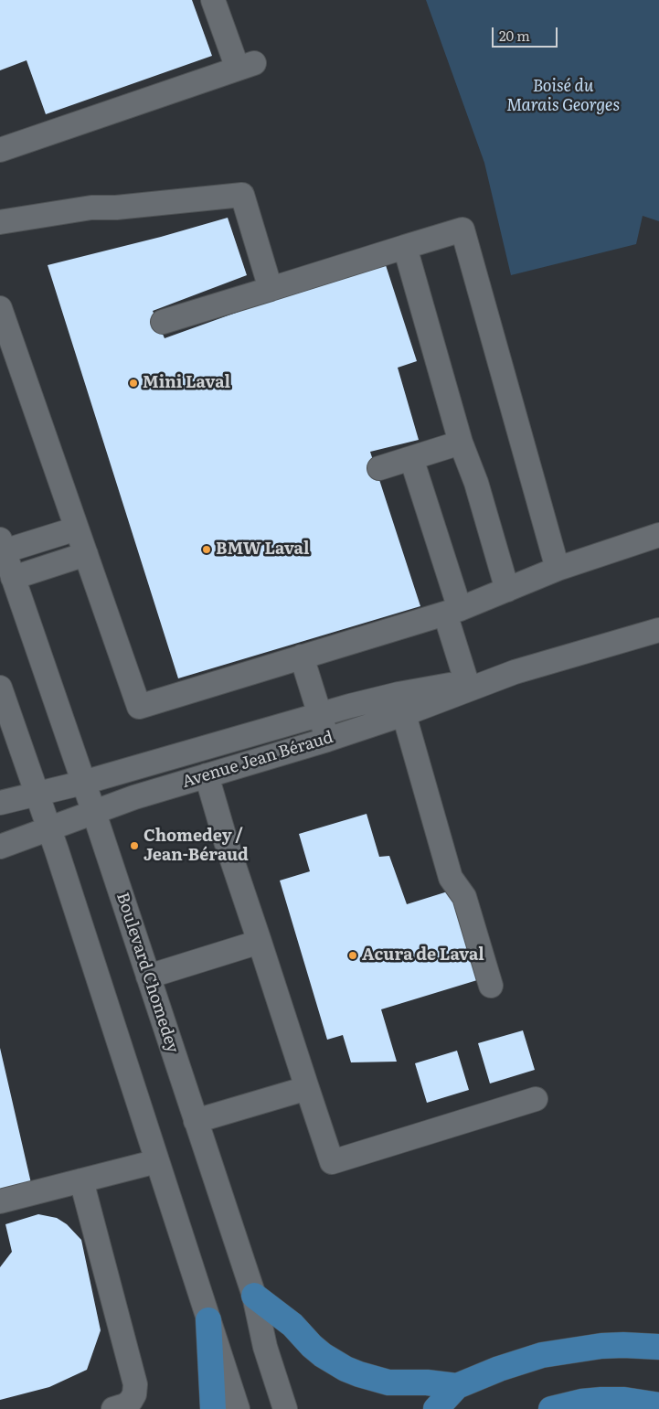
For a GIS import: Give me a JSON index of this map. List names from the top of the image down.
{
  "streets": {
    "street": ["Avenue Jean Béraud", "Boulevard Chomedey"]
  },
  "crossings": [
    ["Avenue Jean Béraud", "Boulevard Chomedey"]
  ],
  "parks": ["Boisé du Marais Georges"],
  "places": [
    "Mini Laval",
    "BMW Laval",
    "Chomedey / Jean-Béraud",
    "Acura de Laval"
  ],
  "scale_bar": "20 m"
}
